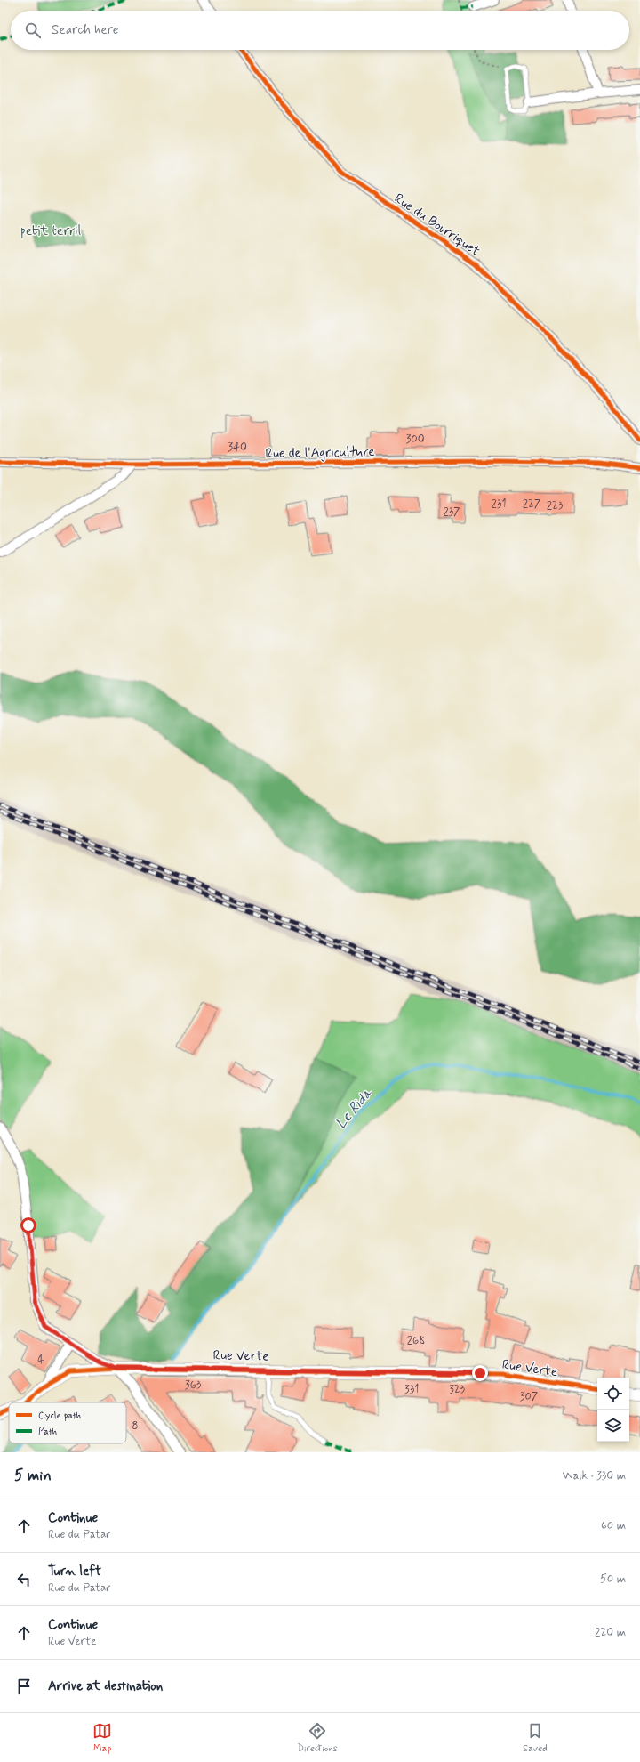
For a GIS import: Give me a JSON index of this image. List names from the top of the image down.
{
  "streets": {
    "street": ["Rue du Bourriquet", "Rue de l'Agriculture", "Rue Verte"]
  },
  "water": ["Le Rida"],
  "parks": ["petit terril"],
  "house_numbers": [
    "300",
    "340",
    "231",
    "227",
    "223",
    "237",
    "268",
    "4",
    "363",
    "331",
    "323",
    "307",
    "8"
  ],
  "legend": ["Cycle path", "Path"],
  "page": {
    "search": "Search here",
    "heading": ["5 min", "Walk · 330 m"],
    "list": [
      ["Continue", "Rue du Patar", "60 m"],
      ["Turn left", "Rue du Patar", "50 m"],
      ["Continue", "Rue Verte", "220 m"],
      "Arrive at destination"
    ],
    "nav": ["Map", "Directions", "Saved"]
  }
}
